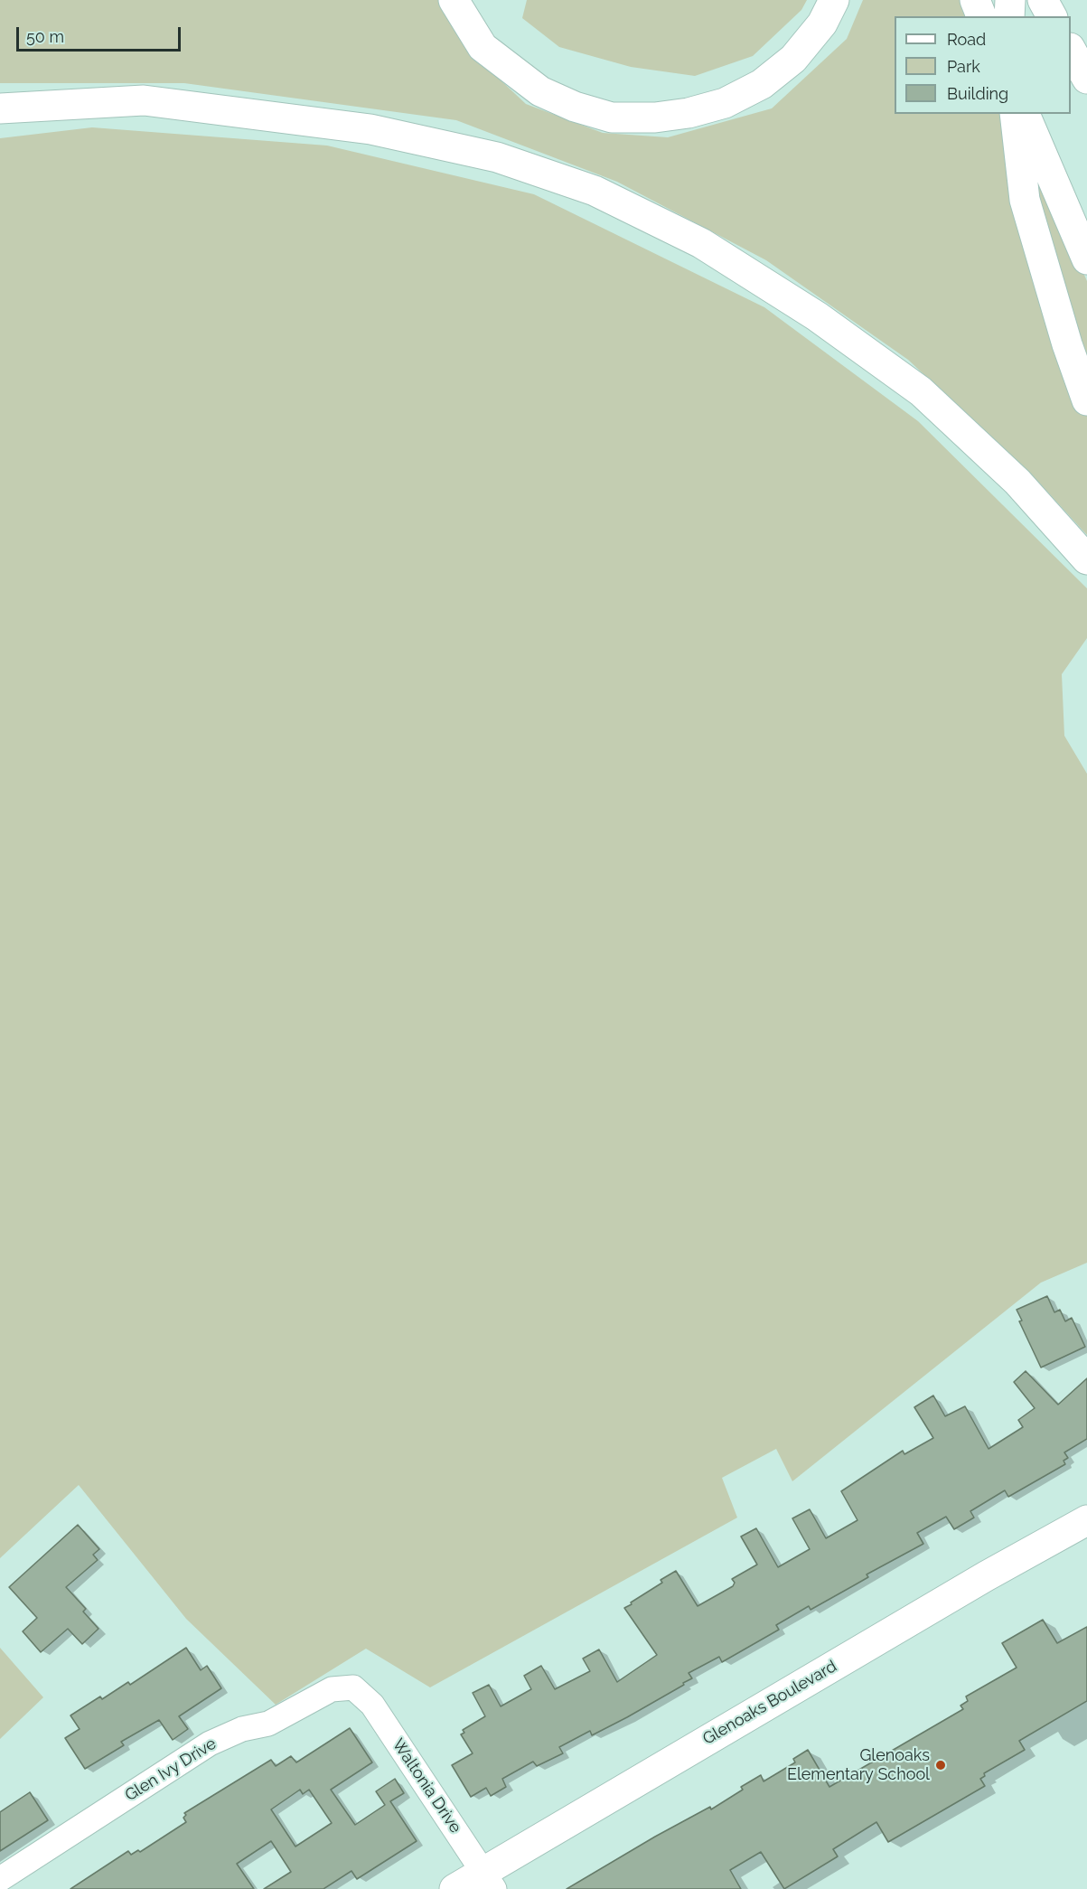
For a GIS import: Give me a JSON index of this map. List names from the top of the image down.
{
  "streets": {
    "main road": ["Glenoaks Boulevard"],
    "street": ["Glen Ivy Drive", "Waltonia Drive"]
  },
  "crossings": [
    ["Glenoaks Boulevard", "Waltonia Drive"],
    ["Glen Ivy Drive", "Waltonia Drive"]
  ],
  "places": ["Glenoaks Elementary School"],
  "legend": ["Road", "Park", "Building"],
  "scale_bar": "50 m"
}
